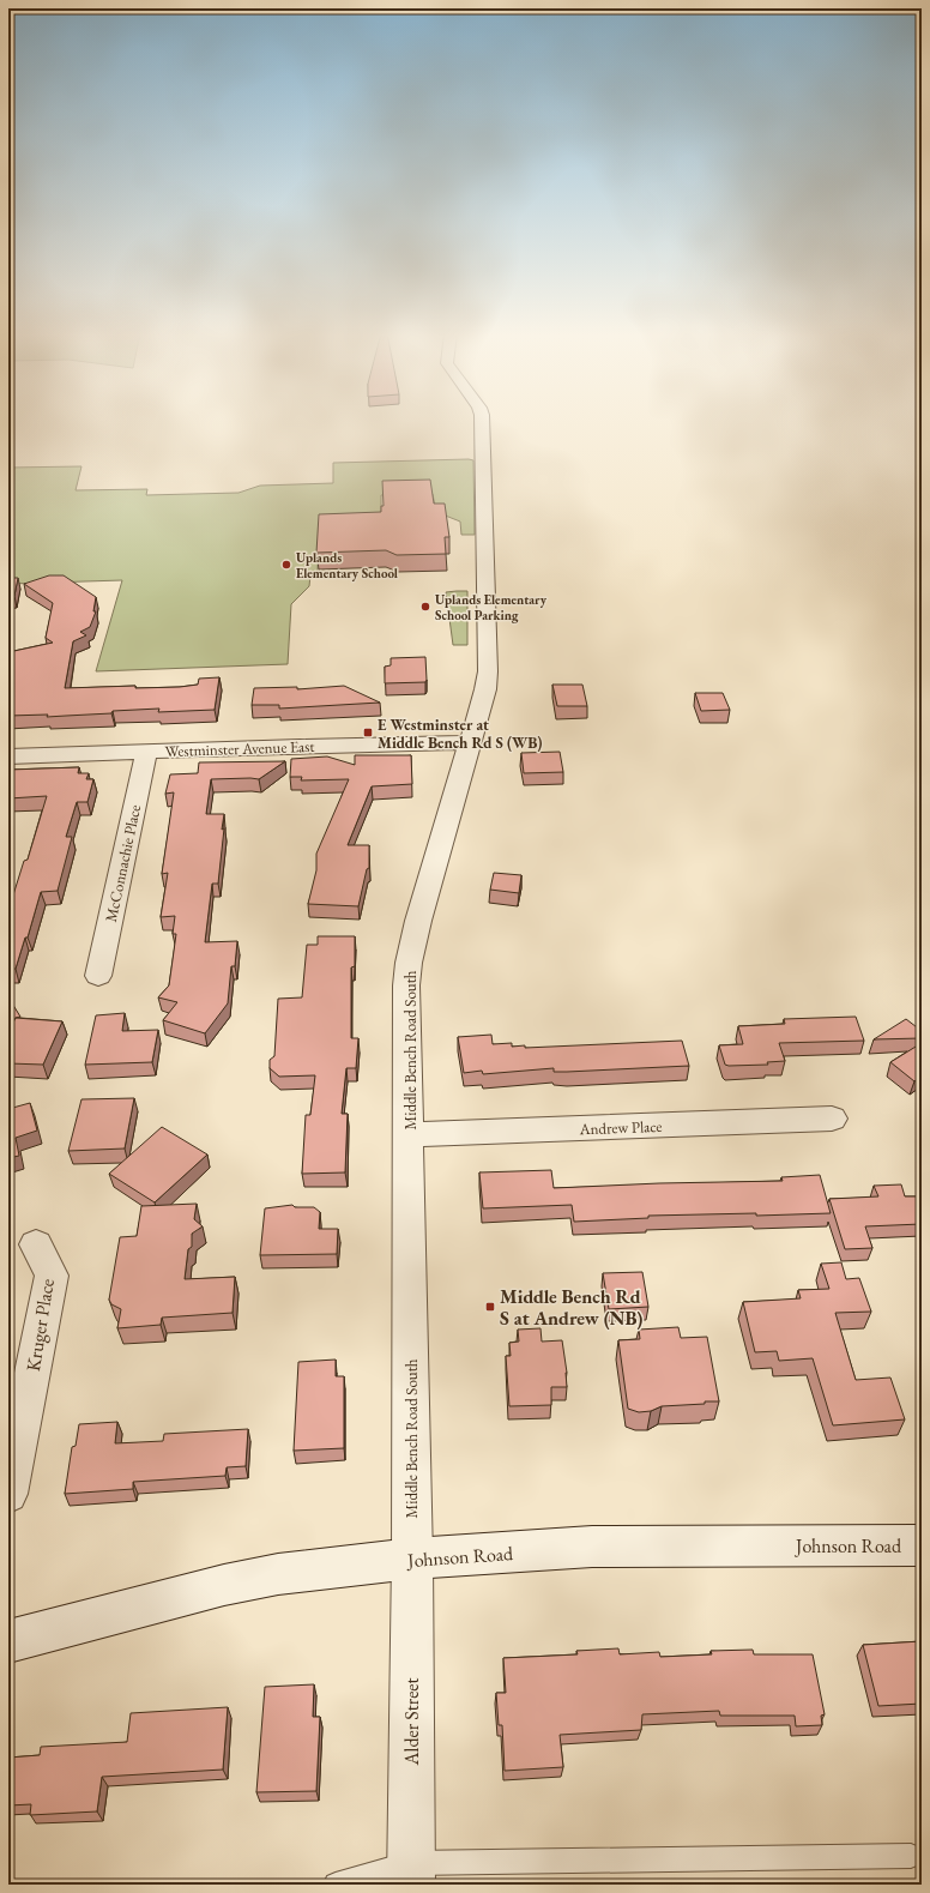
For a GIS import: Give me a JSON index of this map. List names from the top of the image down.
{
  "streets": {
    "street": [
      "Westminster Avenue East",
      "McConnachie Place",
      "Middle Bench Road South",
      "Andrew Place",
      "Kruger Place",
      "Johnson Road",
      "Alder Street"
    ]
  },
  "crossings": [
    ["Westminster Avenue East", "McConnachie Place"],
    ["Westminster Avenue East", "Middle Bench Road South"],
    ["Middle Bench Road South", "Andrew Place"],
    ["Middle Bench Road South", "Johnson Road"],
    ["Middle Bench Road South", "Alder Street"],
    ["Johnson Road", "Alder Street"]
  ],
  "places": {
    "other": ["Uplands Elementary School", "Uplands Elementary School Parking"],
    "transit": ["E Westminster at Middle Bench Rd S (WB)", "Middle Bench Rd S at Andrew (NB)"]
  }
}
